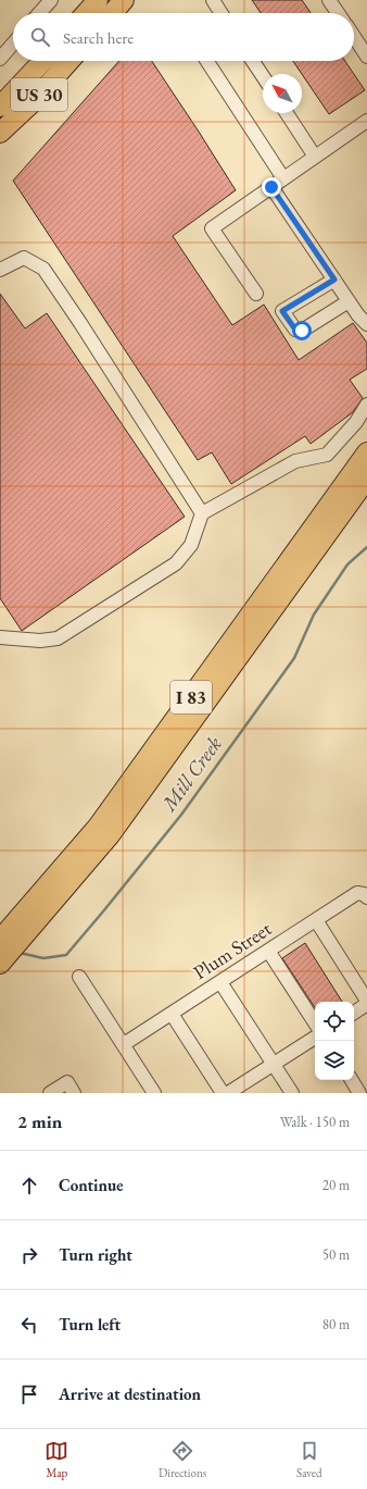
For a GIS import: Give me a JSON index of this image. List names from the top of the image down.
{
  "streets": {
    "highway": ["US 30", "I 83"],
    "street": ["Plum Street"]
  },
  "water": ["Mill Creek"],
  "north": "top left",
  "page": {
    "search": "Search here",
    "heading": ["2 min", "Walk · 150 m"],
    "list": [
      ["Continue", "20 m"],
      ["Turn right", "50 m"],
      ["Turn left", "80 m"],
      "Arrive at destination"
    ],
    "nav": ["Map", "Directions", "Saved"]
  }
}
